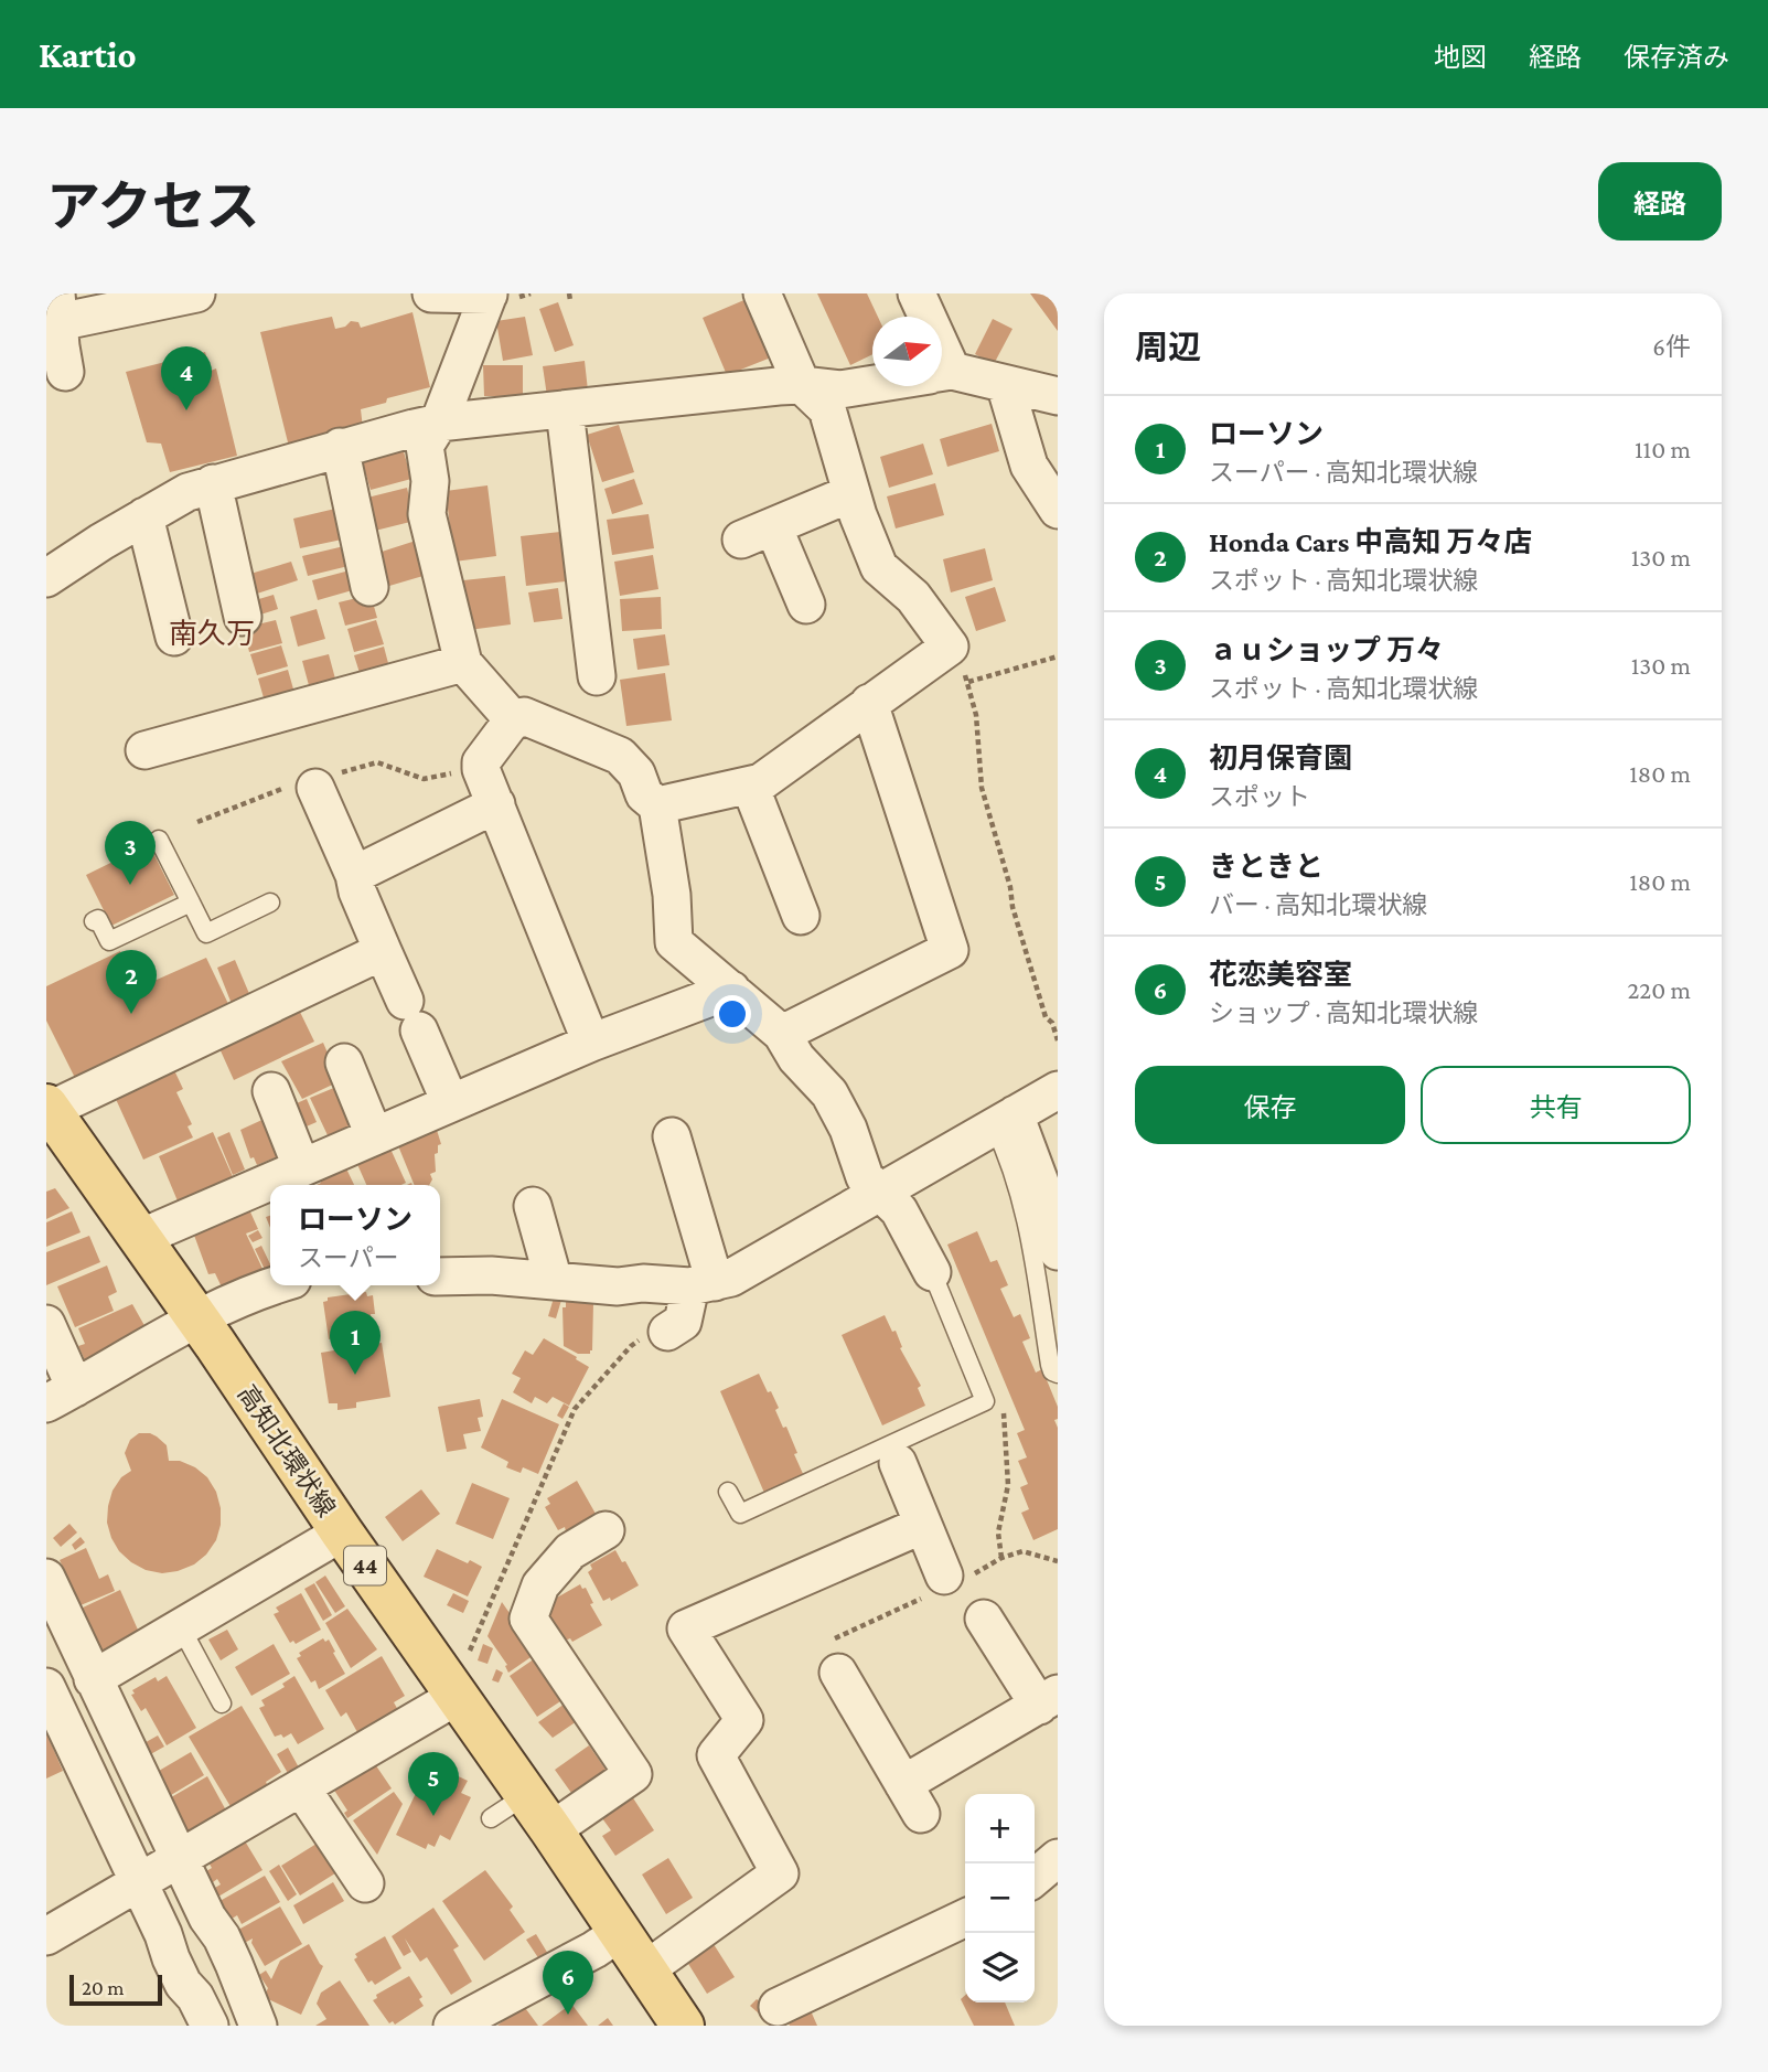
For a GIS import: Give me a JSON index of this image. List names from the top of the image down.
{
  "streets": {
    "main road": ["高知北環状線", "44"]
  },
  "districts": ["南久万"],
  "scale_bar": "20 m",
  "north": "right",
  "page": {
    "header": "Kartio",
    "nav": ["地図", "経路", "保存済み"],
    "title": "アクセス",
    "buttons": [
      "経路",
      ["保存", "共有"]
    ],
    "heading": ["周辺", "6件"],
    "pins": [
      "4",
      "3",
      "2",
      "1",
      "5",
      "6"
    ],
    "list": [
      {
        "mark": "1",
        "name": "ローソン",
        "note": "スーパー · 高知北環状線",
        "value": "110 m"
      },
      {
        "mark": "2",
        "name": "Honda Cars 中高知 万々店",
        "note": "スポット · 高知北環状線",
        "value": "130 m"
      },
      {
        "mark": "3",
        "name": "ａｕショップ 万々",
        "note": "スポット · 高知北環状線",
        "value": "130 m"
      },
      {
        "mark": "4",
        "name": "初月保育園",
        "note": "スポット",
        "value": "180 m"
      },
      {
        "mark": "5",
        "name": "きときと",
        "note": "バー · 高知北環状線",
        "value": "180 m"
      },
      {
        "mark": "6",
        "name": "花恋美容室",
        "note": "ショップ · 高知北環状線",
        "value": "220 m"
      }
    ],
    "popup": ["ローソン", "スーパー"],
    "map_buttons": ["+", "−"],
    "scale": "20 m"
  }
}
